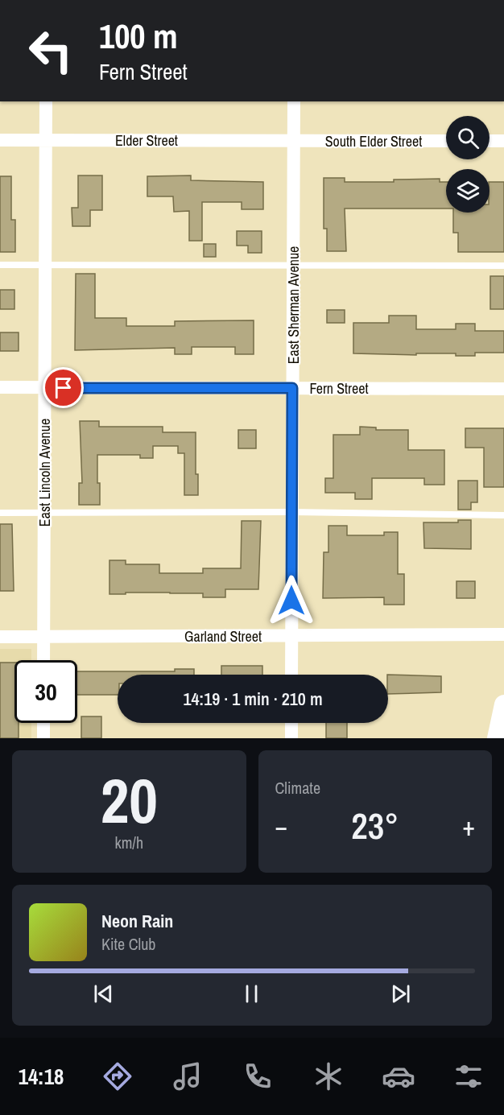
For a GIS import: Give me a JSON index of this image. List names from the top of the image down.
{
  "streets": {
    "street": [
      "Elder Street",
      "South Elder Street",
      "East Sherman Avenue",
      "Fern Street",
      "East Lincoln Avenue",
      "Garland Street"
    ]
  },
  "crossings": [
    ["Elder Street", "South Elder Street"],
    ["Elder Street", "East Sherman Avenue"],
    ["Elder Street", "East Lincoln Avenue"],
    ["South Elder Street", "East Sherman Avenue"],
    ["East Sherman Avenue", "Fern Street"],
    ["East Sherman Avenue", "Garland Street"],
    ["Fern Street", "East Lincoln Avenue"],
    ["East Lincoln Avenue", "Garland Street"]
  ],
  "page": {
    "turn": ["100 m", "Fern Street"],
    "limit": "30",
    "trip": "14:19 · 1 min · 210 m",
    "tile": [
      ["20", "km/h"],
      "Climate"
    ],
    "heat": ["−", "23°", "+"],
    "song": ["Neon Rain", "Kite Club"],
    "tabs": "14:18"
  }
}
